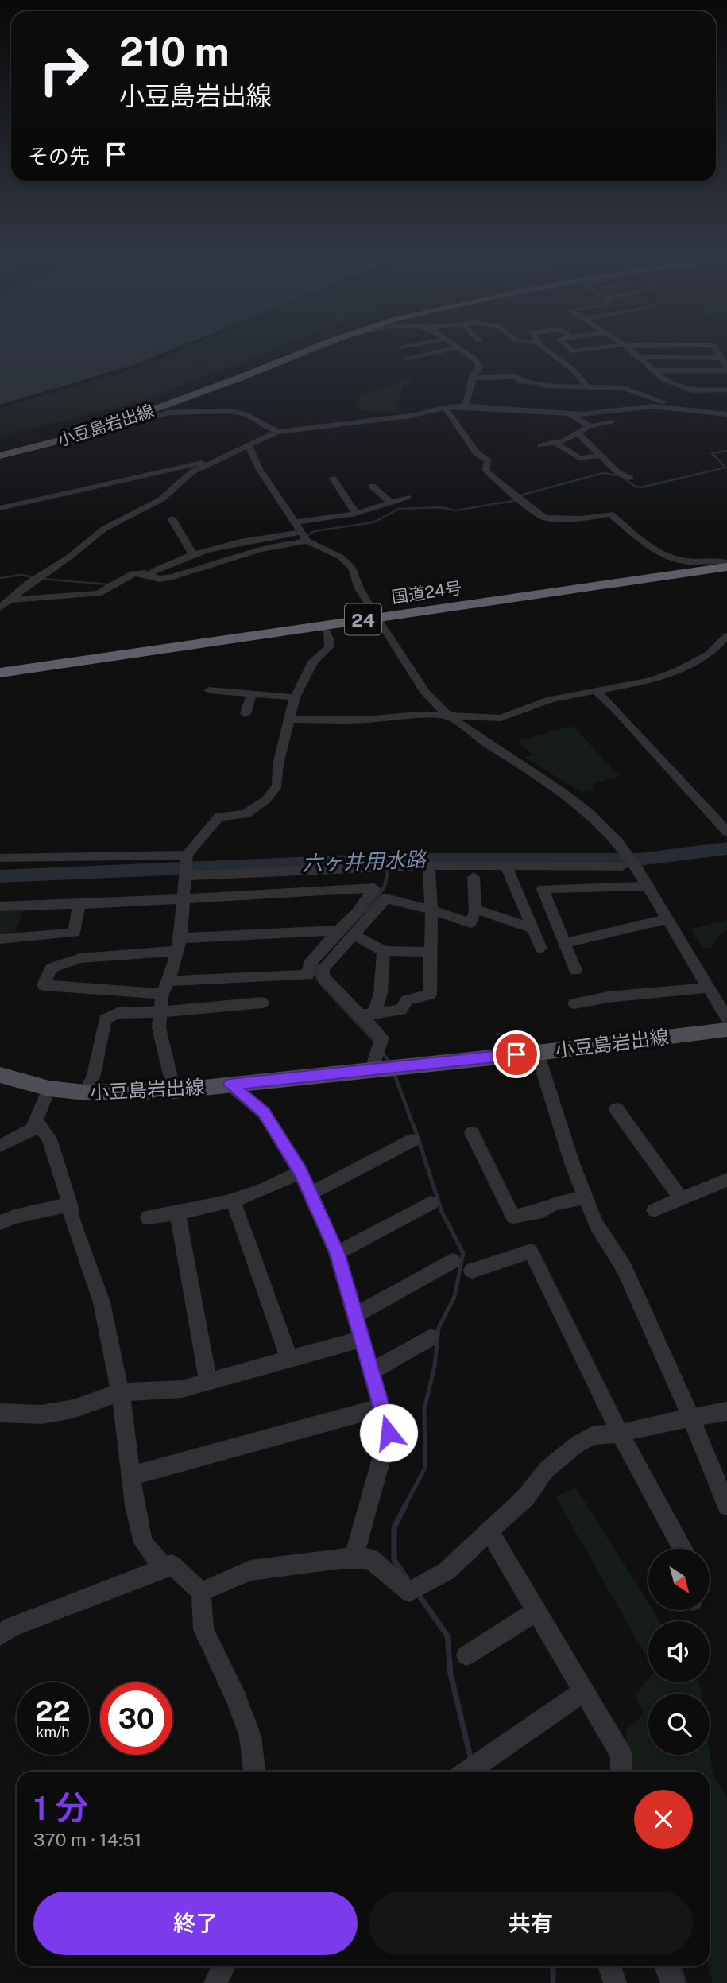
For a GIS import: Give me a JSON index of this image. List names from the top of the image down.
{
  "streets": {
    "highway": ["国道24号", "24"],
    "main road": ["小豆島岩出線"]
  },
  "water": ["六ヶ井用水路"],
  "north": "bottom right",
  "page": {
    "turn": ["210 m", "小豆島岩出線"],
    "then": "その先",
    "speed": "22 km/h",
    "limit": "30",
    "heading": ["1 分", "370 m · 14:51"],
    "buttons": ["終了", "共有"]
  }
}
